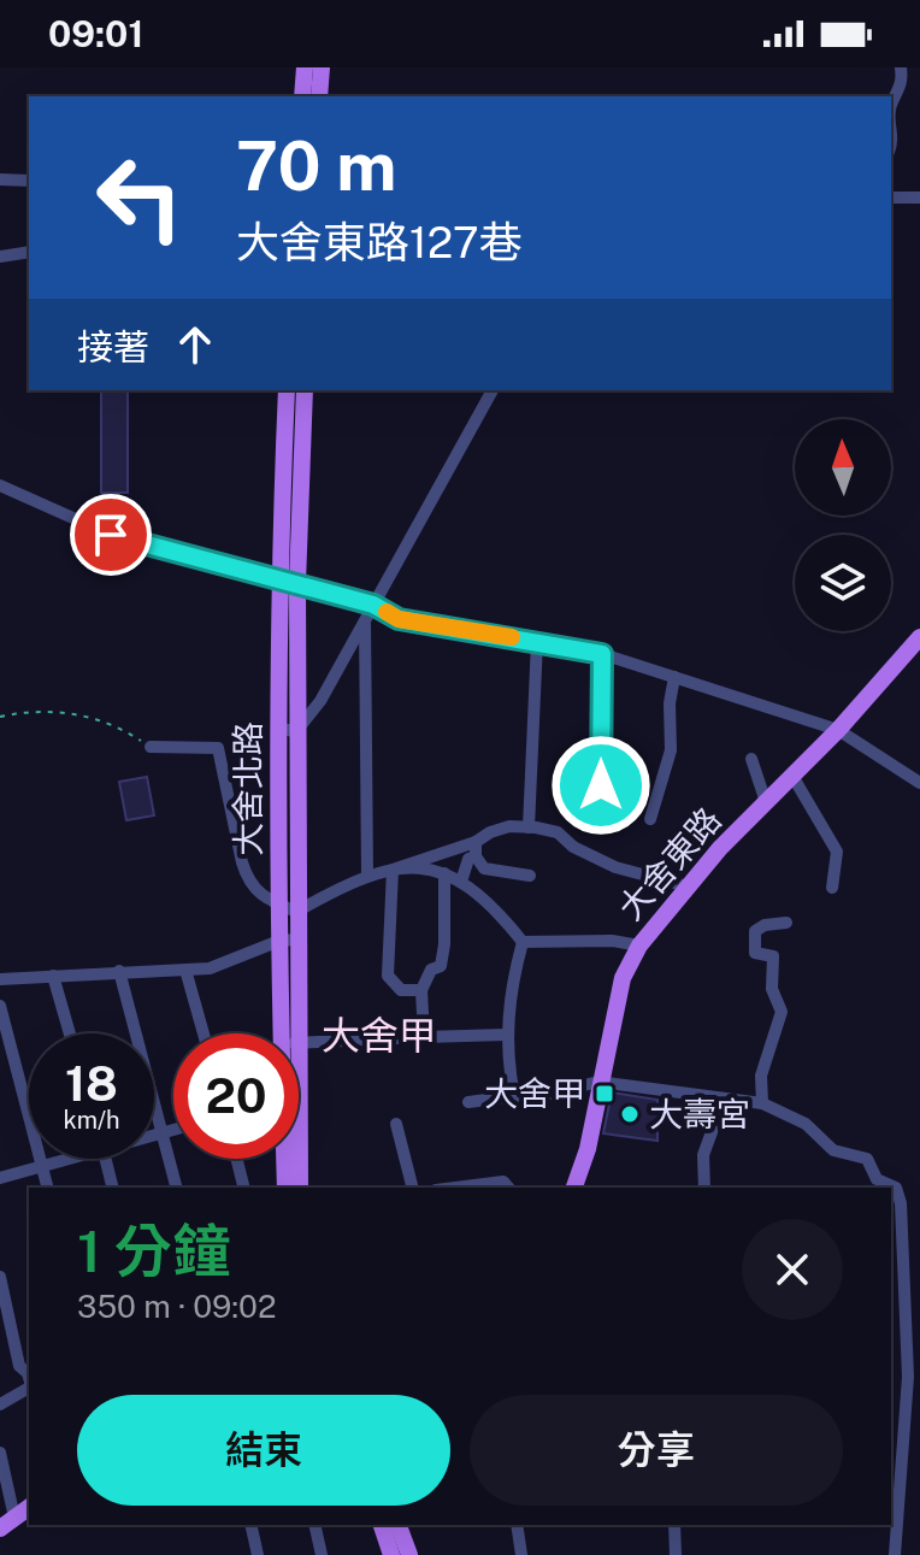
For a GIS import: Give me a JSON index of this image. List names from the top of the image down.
{
  "streets": {
    "main road": ["大舍北路", "大舍東路"]
  },
  "districts": ["大舍甲"],
  "places": {
    "transit": ["大舍甲"],
    "other": ["大壽宮"]
  },
  "north": "top",
  "page": {
    "status": "09:01",
    "turn": ["70 m", "大舍東路127巷"],
    "then": "接著",
    "speed": "18 km/h",
    "limit": "20",
    "heading": ["1 分鐘", "350 m · 09:02"],
    "buttons": ["結束", "分享"]
  }
}
